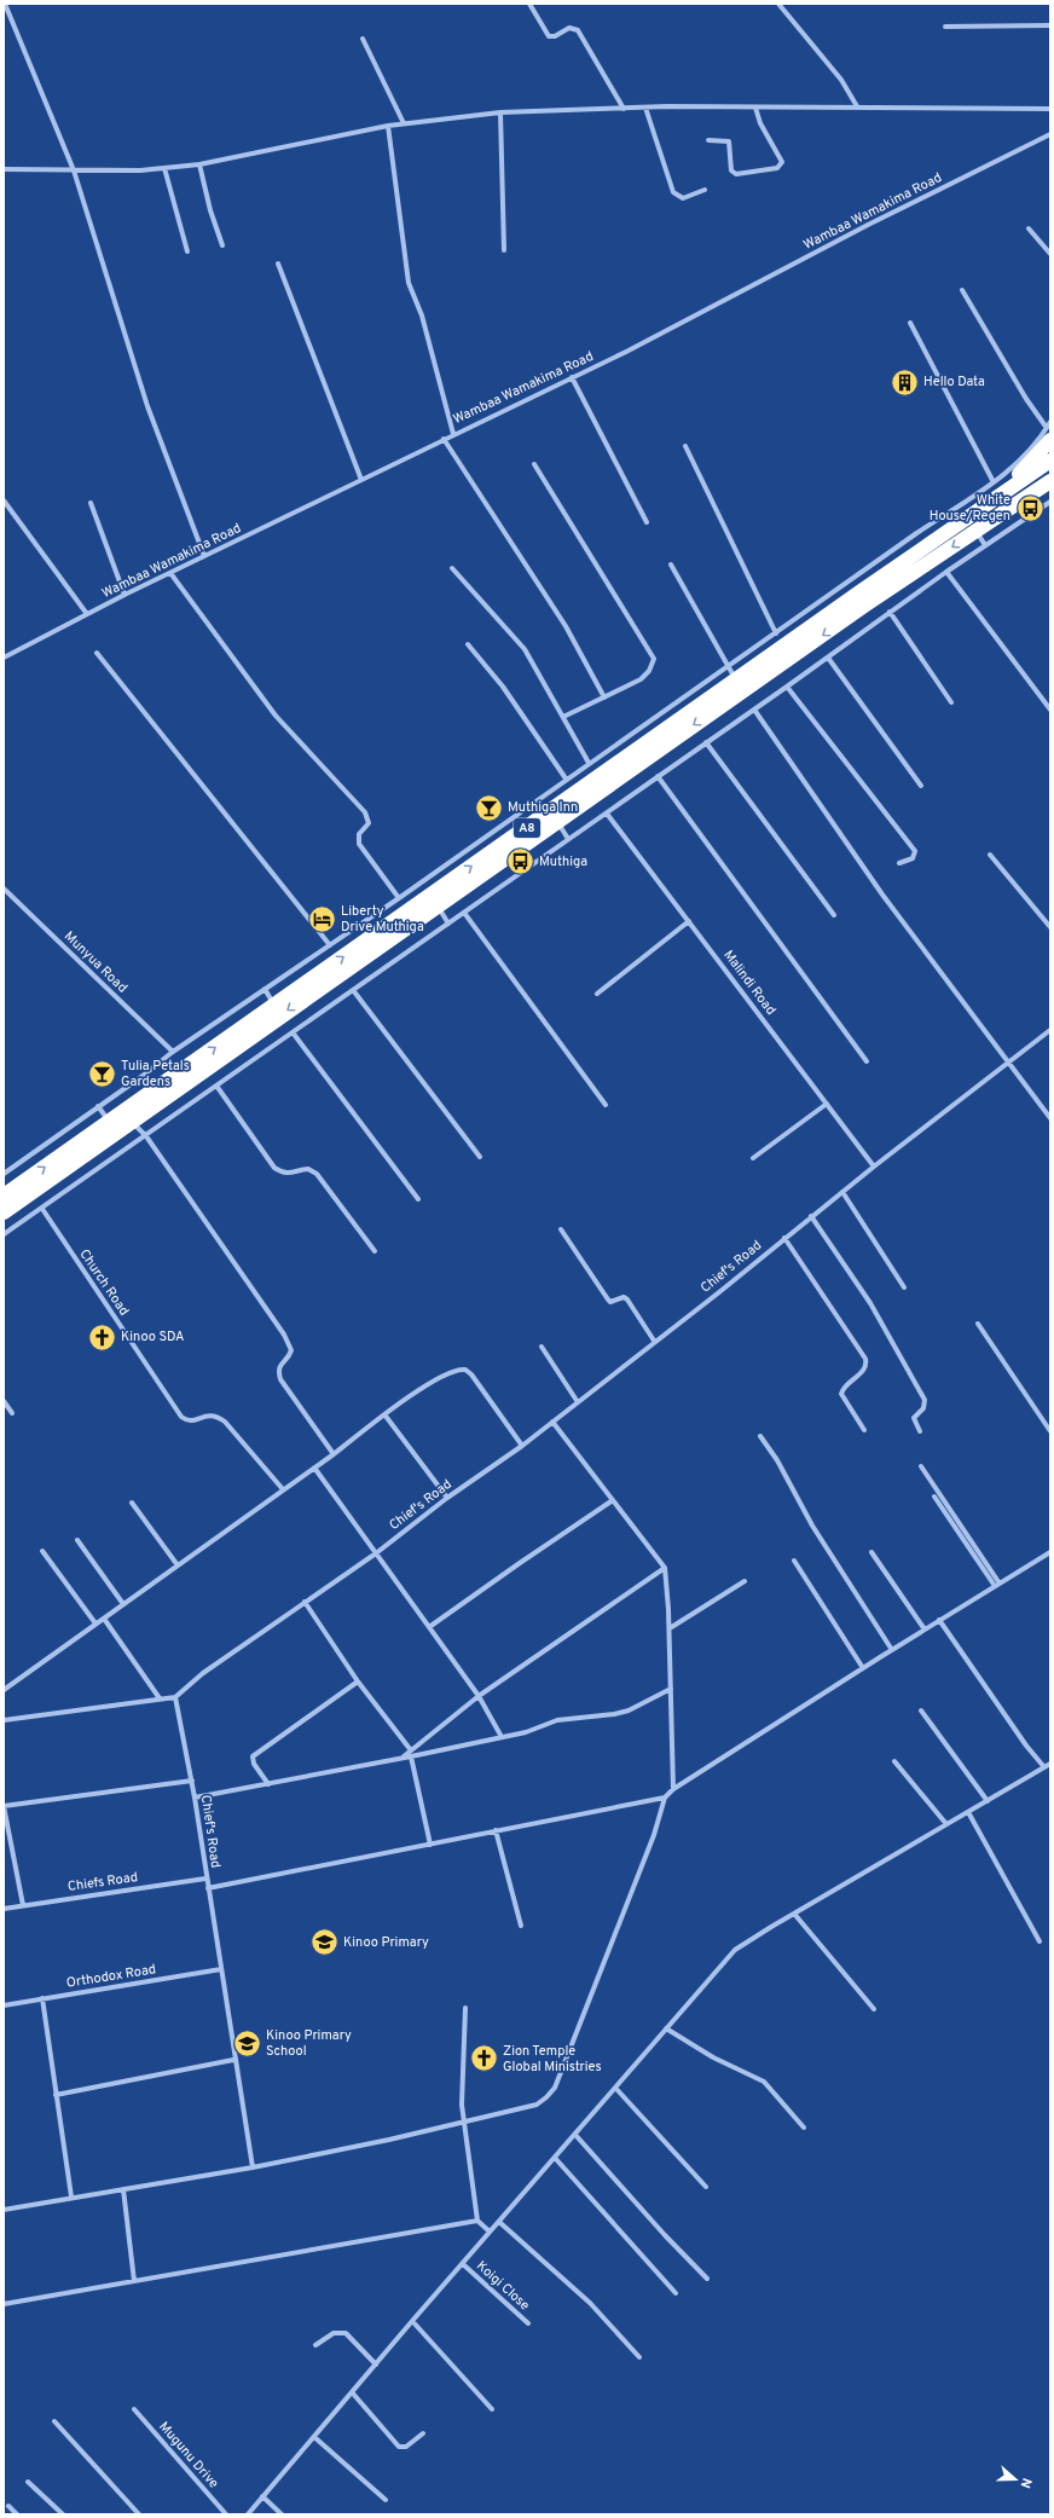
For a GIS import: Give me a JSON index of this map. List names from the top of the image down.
{
  "streets": {
    "highway": ["A8"],
    "street": [
      "Wambaa Wamakima Road",
      "Munyua Road",
      "Malindi Road",
      "Chief's Road",
      "Church Road",
      "Chiefs Road",
      "Orthodox Road",
      "Koigi Close",
      "Mugunu Drive"
    ]
  },
  "crossings": [
    ["Malindi Road", "Chief's Road"],
    ["Chief's Road", "Chiefs Road"],
    ["Chief's Road", "Orthodox Road"]
  ],
  "places": {
    "building": ["Hello Data"],
    "bus stop": ["White House/Regen", "Muthiga"],
    "bar": ["Muthiga Inn", "Tulia Petals Gardens"],
    "hotel": ["Liberty Drive Muthiga"],
    "church": ["Kinoo SDA", "Zion Temple Global Ministries"],
    "school or university": ["Kinoo Primary", "Kinoo Primary School"]
  },
  "north": "right"
}
